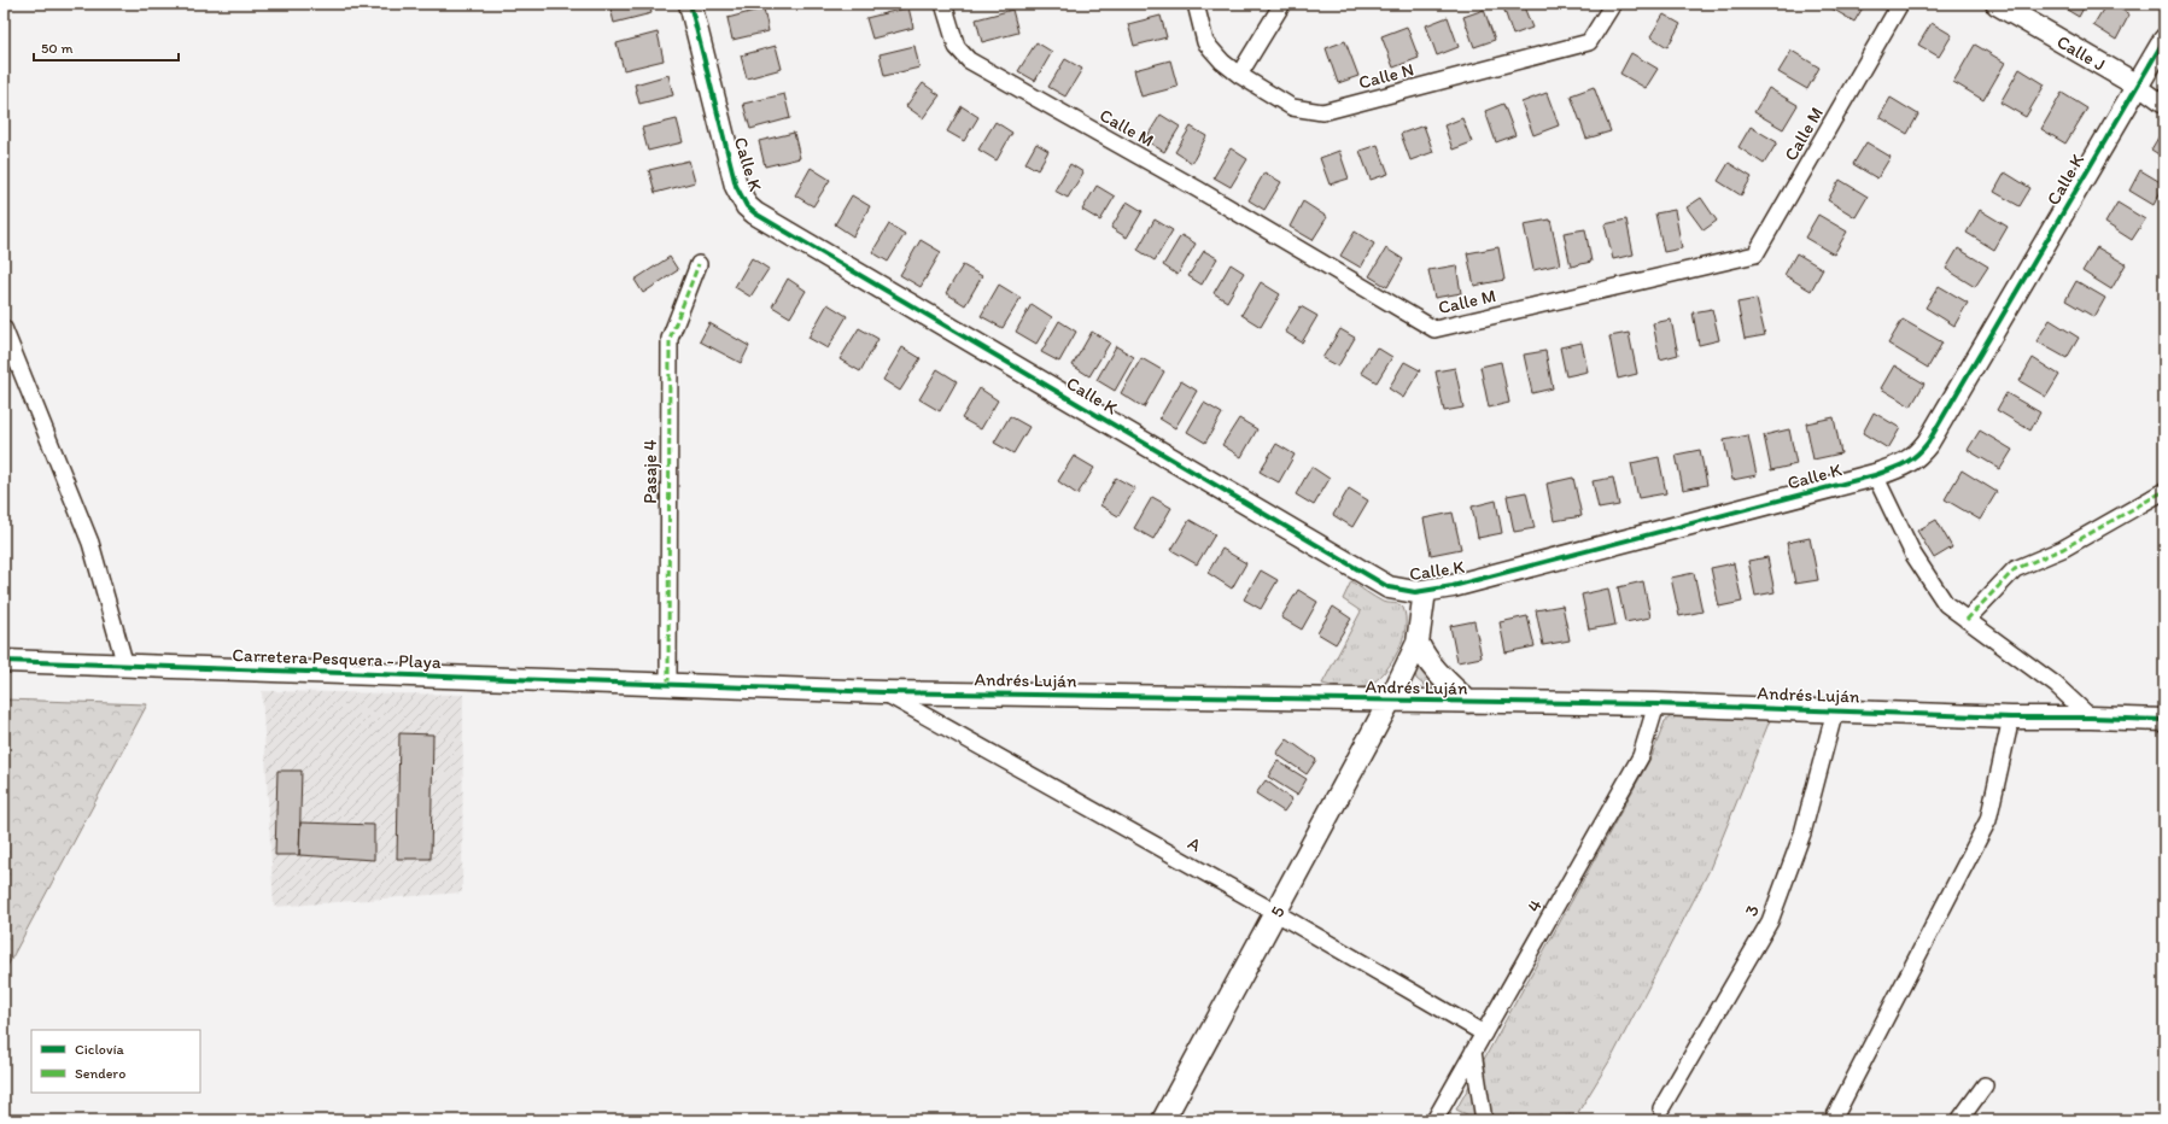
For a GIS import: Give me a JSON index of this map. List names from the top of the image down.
{
  "streets": {
    "street": [
      "Calle J",
      "Calle N",
      "Calle M",
      "Calle K",
      "Pasaje 4",
      "Carretera Pesquera - Playa",
      "Andrés Luján",
      "A",
      "4",
      "3",
      "5"
    ]
  },
  "crossings": [
    ["Calle J", "Calle K"],
    ["Calle K", "5"],
    ["Pasaje 4", "Carretera Pesquera - Playa"],
    ["Pasaje 4", "Andrés Luján"],
    ["Carretera Pesquera - Playa", "Andrés Luján"],
    ["Andrés Luján", "A"],
    ["Andrés Luján", "4"],
    ["Andrés Luján", "3"],
    ["Andrés Luján", "5"],
    ["A", "4"],
    ["A", "5"]
  ],
  "legend": ["Ciclovía", "Sendero"],
  "scale_bar": "50 m"
}
